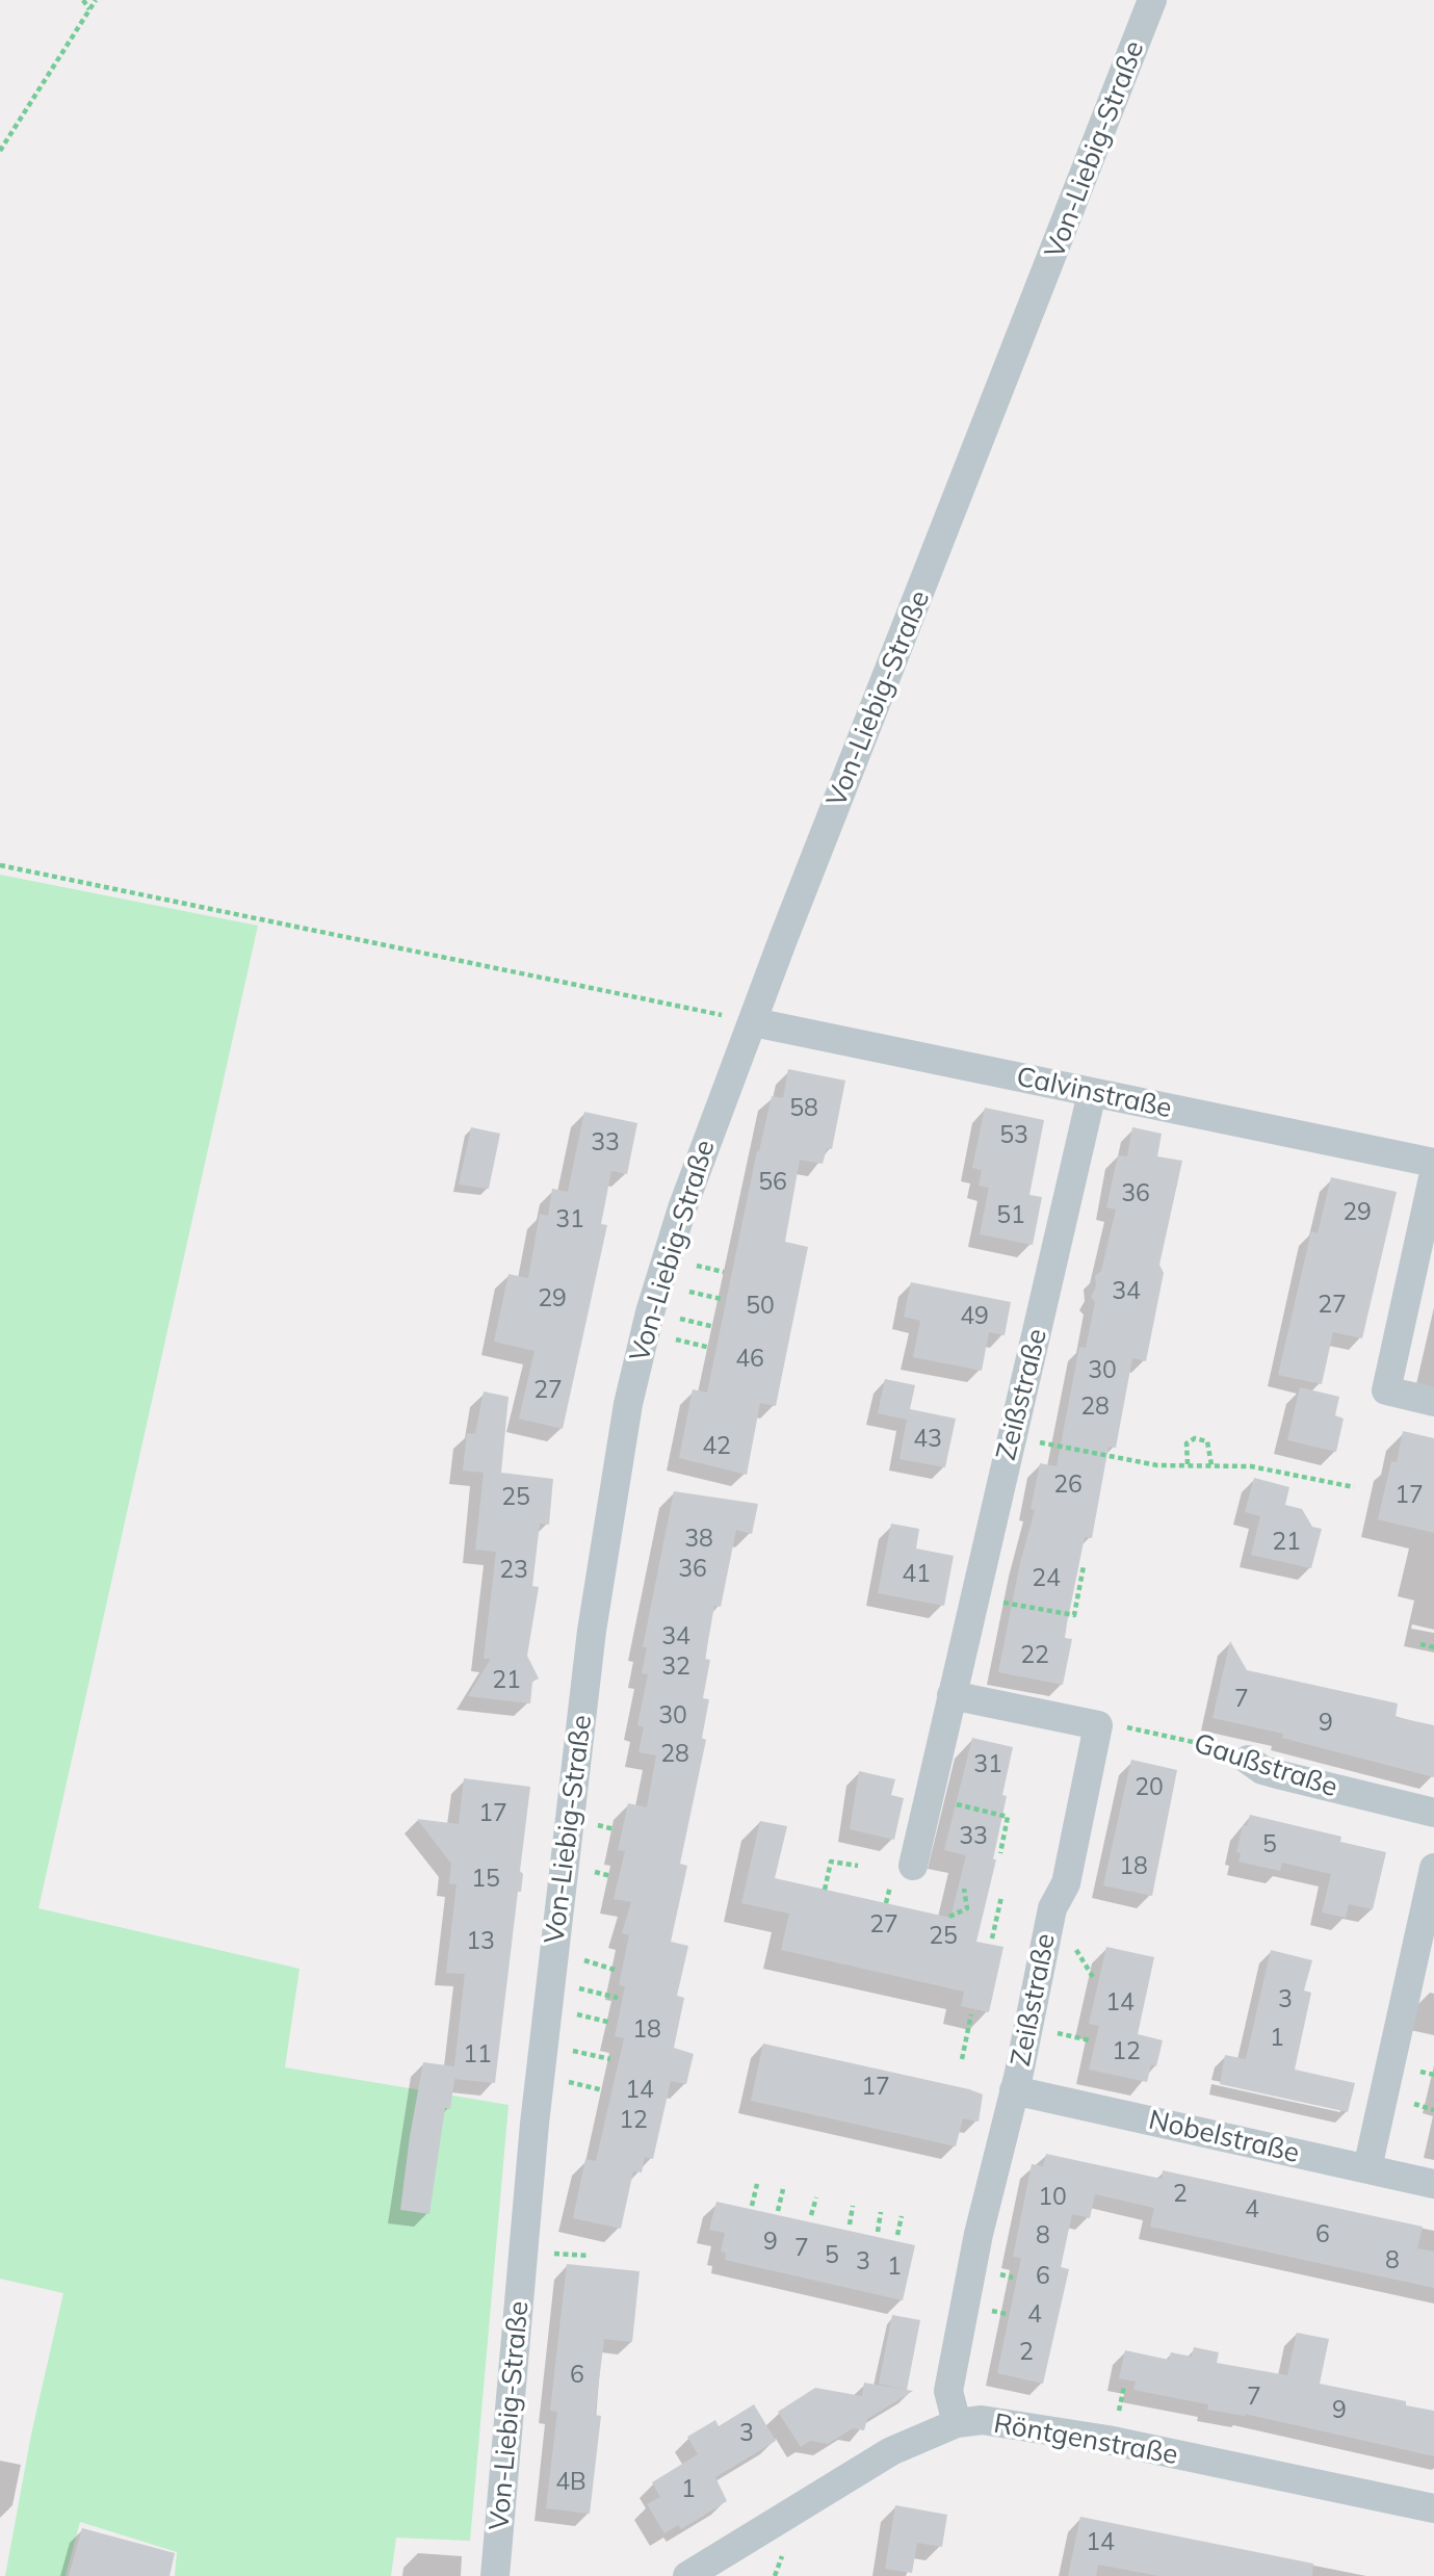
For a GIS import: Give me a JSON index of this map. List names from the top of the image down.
{
  "streets": {
    "street": [
      "Von-Liebig-Straße",
      "Calvinstraße",
      "Zeißstraße",
      "Gaußstraße",
      "Nobelstraße",
      "Röntgenstraße"
    ]
  },
  "crossings": [
    ["Von-Liebig-Straße", "Calvinstraße"],
    ["Calvinstraße", "Zeißstraße"],
    ["Zeißstraße", "Gaußstraße"],
    ["Zeißstraße", "Nobelstraße"],
    ["Zeißstraße", "Röntgenstraße"]
  ],
  "house_numbers": [
    "58",
    "53",
    "33",
    "56",
    "36",
    "29",
    "51",
    "31",
    "34",
    "29",
    "27",
    "50",
    "49",
    "46",
    "30",
    "27",
    "28",
    "43",
    "42",
    "26",
    "17",
    "25",
    "38",
    "21",
    "36",
    "23",
    "41",
    "24",
    "34",
    "22",
    "32",
    "21",
    "7",
    "30",
    "9",
    "28",
    "31",
    "20",
    "17",
    "33",
    "5",
    "18",
    "15",
    "27",
    "25",
    "13",
    "3",
    "14",
    "18",
    "1",
    "12",
    "11",
    "17",
    "14",
    "12",
    "2",
    "10",
    "4",
    "6",
    "8",
    "9",
    "7",
    "5",
    "8",
    "3",
    "1",
    "6",
    "4",
    "2",
    "6",
    "7",
    "9",
    "3",
    "4B",
    "1",
    "14"
  ]
}
